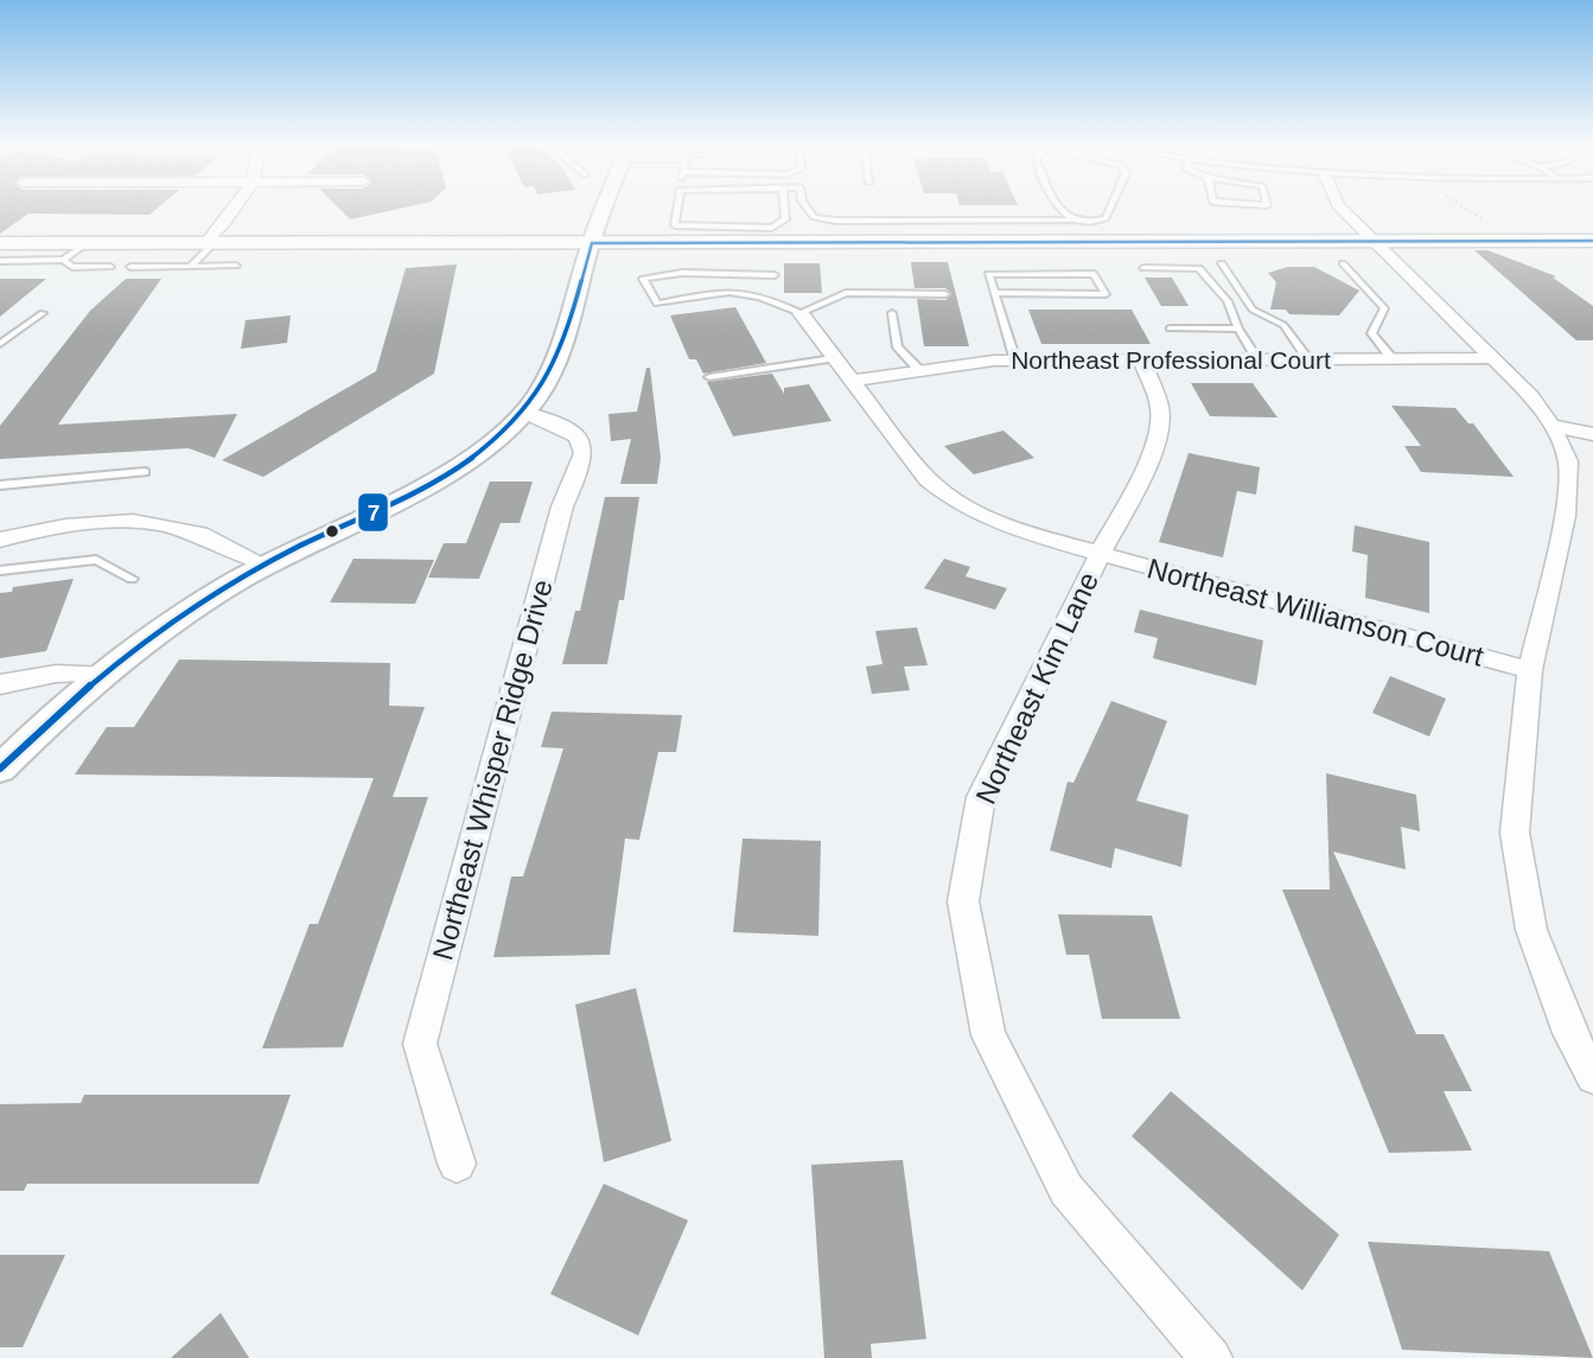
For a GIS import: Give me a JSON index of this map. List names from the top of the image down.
{
  "streets": {
    "street": [
      "Northeast Professional Court",
      "Northeast Williamson Court",
      "Northeast Kim Lane",
      "Northeast Whisper Ridge Drive"
    ]
  },
  "crossings": [
    ["Northeast Professional Court", "Northeast Williamson Court"],
    ["Northeast Professional Court", "Northeast Kim Lane"],
    ["Northeast Williamson Court", "Northeast Kim Lane"]
  ],
  "lines": ["transit line 7"]
}
